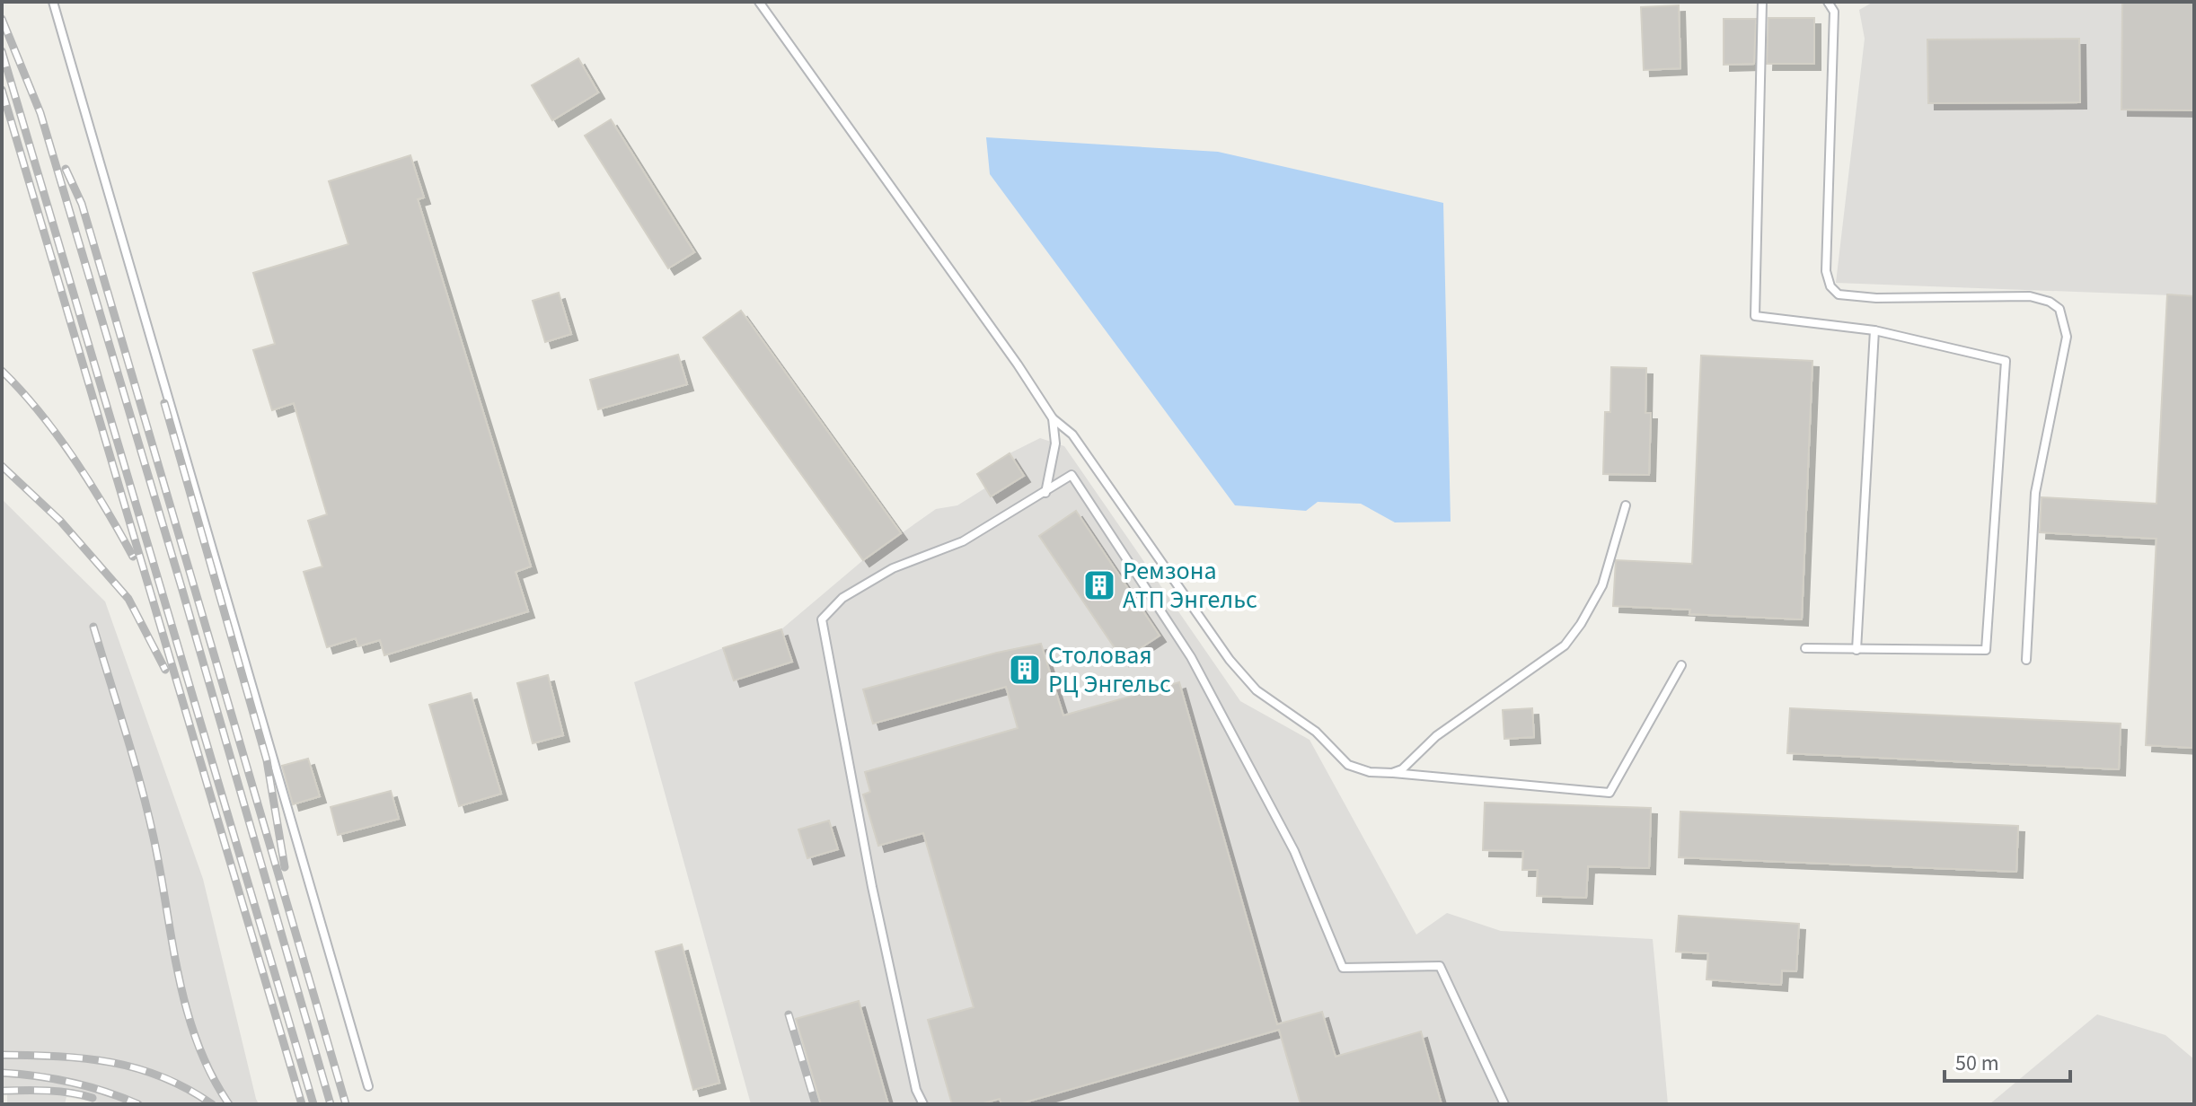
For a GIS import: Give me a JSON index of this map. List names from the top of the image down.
{
  "places": {
    "building": ["Ремзона АТП Энгельс", "Столовая РЦ Энгельс"]
  },
  "scale_bar": "50 m"
}
